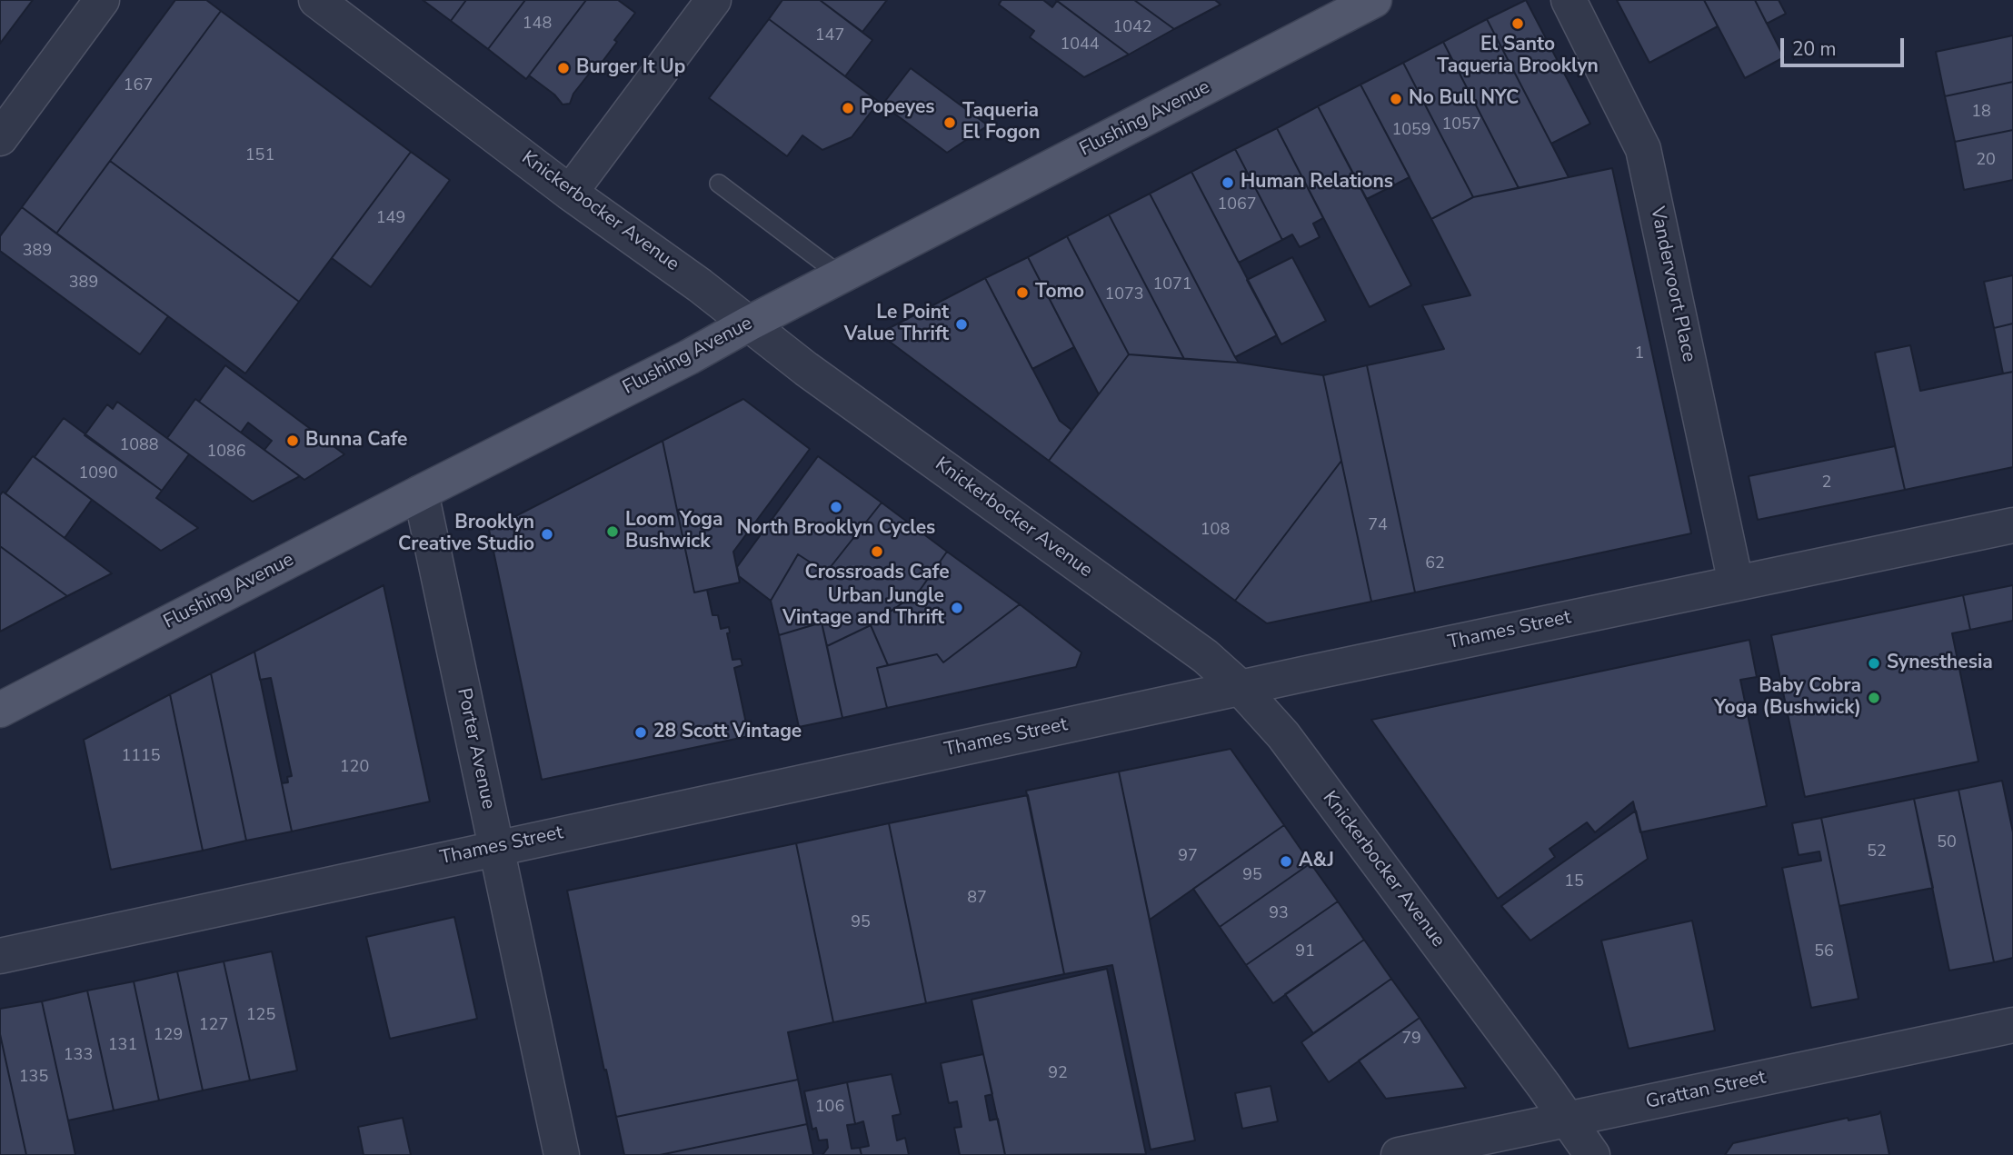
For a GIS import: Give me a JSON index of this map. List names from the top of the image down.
{
  "streets": {
    "main road": ["Flushing Avenue"],
    "street": [
      "Knickerbocker Avenue",
      "Vandervoort Place",
      "Thames Street",
      "Porter Avenue",
      "Grattan Street"
    ]
  },
  "crossings": [
    ["Flushing Avenue", "Knickerbocker Avenue"],
    ["Flushing Avenue", "Porter Avenue"],
    ["Knickerbocker Avenue", "Thames Street"],
    ["Knickerbocker Avenue", "Grattan Street"],
    ["Vandervoort Place", "Thames Street"],
    ["Thames Street", "Porter Avenue"]
  ],
  "places": [
    "El Santo Taqueria Brooklyn",
    "Burger It Up",
    "No Bull NYC",
    "Popeyes",
    "Taqueria El Fogon",
    "Human Relations",
    "Tomo",
    "Le Point Value Thrift",
    "Bunna Cafe",
    "North Brooklyn Cycles",
    "Loom Yoga Bushwick",
    "Brooklyn Creative Studio",
    "Crossroads Cafe",
    "Urban Jungle Vintage and Thrift",
    "Synesthesia",
    "Baby Cobra Yoga (Bushwick)",
    "28 Scott Vintage",
    "A&J"
  ],
  "house_numbers": [
    "148",
    "1042",
    "147",
    "1044",
    "167",
    "18",
    "1057",
    "1059",
    "151",
    "20",
    "1067",
    "149",
    "389",
    "389",
    "1071",
    "1073",
    "1",
    "1088",
    "1086",
    "1090",
    "2",
    "74",
    "108",
    "62",
    "1115",
    "120",
    "50",
    "52",
    "97",
    "95",
    "15",
    "87",
    "93",
    "95",
    "91",
    "56",
    "125",
    "127",
    "129",
    "79",
    "131",
    "133",
    "92",
    "135",
    "106"
  ],
  "scale_bar": "20 m"
}
